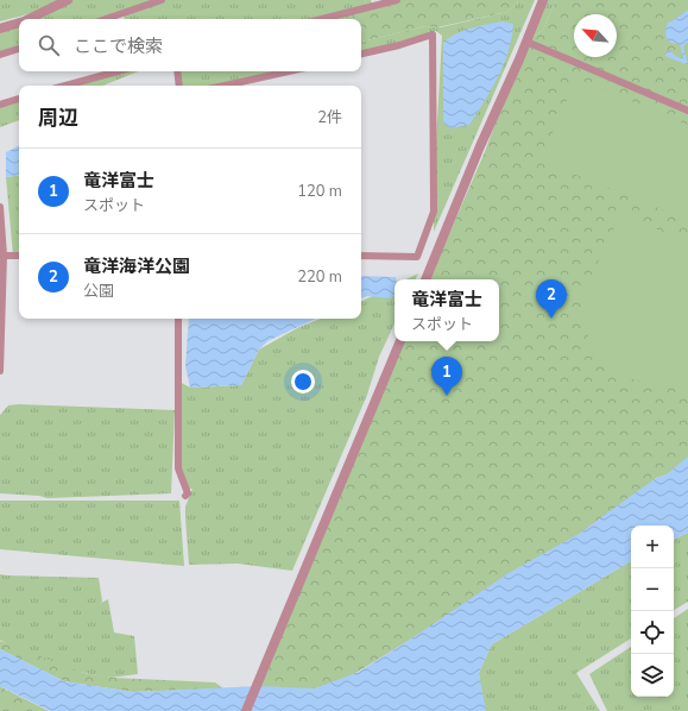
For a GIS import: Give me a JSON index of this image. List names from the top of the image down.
{
  "north": "top left",
  "page": {
    "search": "ここで検索",
    "heading": ["周辺", "2件"],
    "list": [
      {
        "mark": "1",
        "name": "竜洋富士",
        "note": "スポット",
        "value": "120 m"
      },
      {
        "mark": "2",
        "name": "竜洋海洋公園",
        "note": "公園",
        "value": "220 m"
      }
    ],
    "popup": ["竜洋富士", "スポット"],
    "pins": ["2", "1"],
    "map_buttons": ["+", "−"]
  }
}
